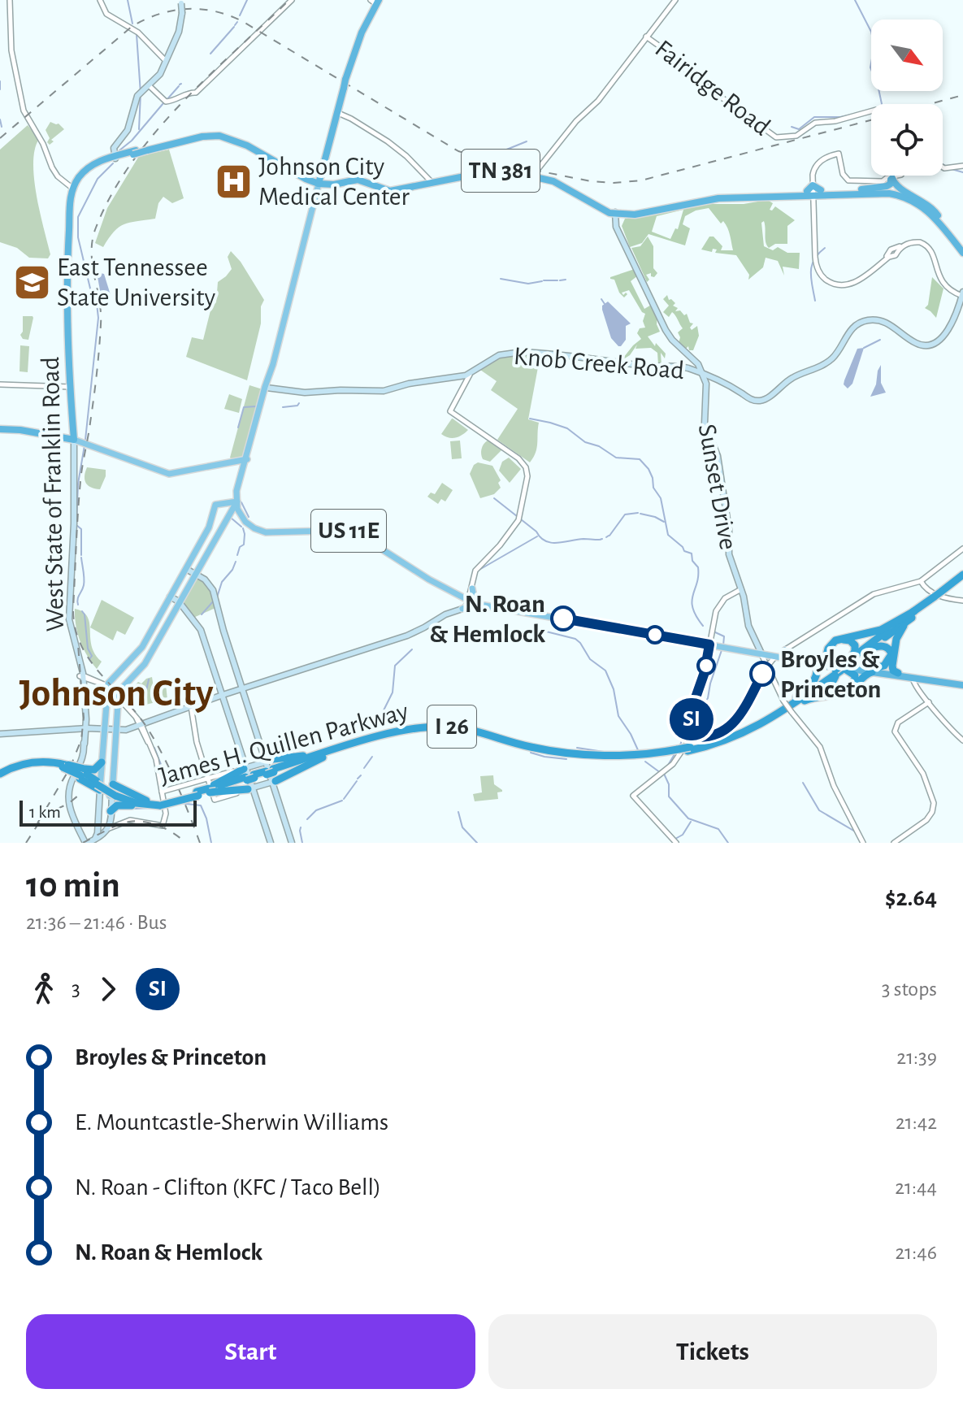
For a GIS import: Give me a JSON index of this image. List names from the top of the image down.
{
  "streets": {
    "highway": [
      "TN 381",
      "West State of Franklin Road",
      "US 11E",
      "I 26",
      "James H. Quillen Parkway"
    ],
    "main road": ["Knob Creek Road", "Sunset Drive"],
    "street": ["Fairidge Road"]
  },
  "crossings": [
    ["TN 381", "West State of Franklin Road"],
    ["Knob Creek Road", "Sunset Drive"],
    ["Sunset Drive", "US 11E"],
    ["Sunset Drive", "James H. Quillen Parkway"],
    ["US 11E", "James H. Quillen Parkway"]
  ],
  "districts": ["Johnson City"],
  "places": {
    "hospital": ["Johnson City Medical Center"],
    "school or university": ["East Tennessee State University"],
    "other": ["N. Roan & Hemlock", "Broyles & Princeton"]
  },
  "lines": ["bus line SI"],
  "scale_bar": "1 km",
  "north": "bottom right",
  "page": {
    "on_map": "SI",
    "scale": "1 km",
    "heading": ["10 min", "21:36 – 21:46 · Bus", "$2.64"],
    "legs": ["3", "SI", "3 stops"],
    "list": [
      {
        "name": "Broyles & Princeton",
        "value": "21:39"
      },
      {
        "name": "E. Mountcastle-Sherwin Williams",
        "value": "21:42"
      },
      {
        "name": "N. Roan - Clifton (KFC / Taco Bell)",
        "value": "21:44"
      },
      {
        "name": "N. Roan & Hemlock",
        "value": "21:46"
      }
    ],
    "buttons": ["Start", "Tickets"]
  }
}
